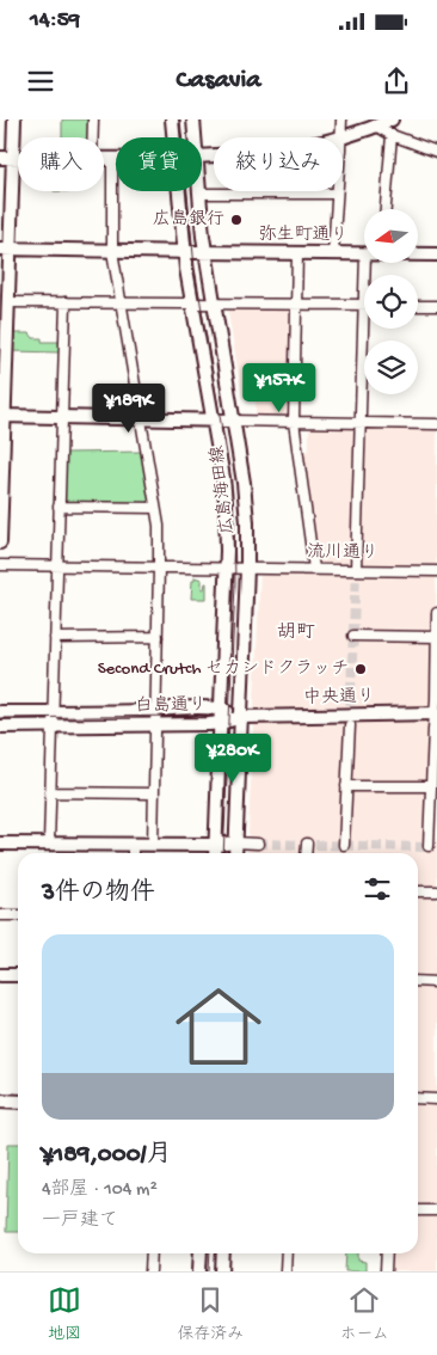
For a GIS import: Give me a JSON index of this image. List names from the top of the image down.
{
  "streets": {
    "street": [
      "弥生町通り",
      "広島海田線",
      "流川通り",
      "中央通り",
      "白島通り"
    ]
  },
  "crossings": [
    ["弥生町通り", "広島海田線"],
    ["広島海田線", "流川通り"],
    ["広島海田線", "中央通り"],
    ["広島海田線", "白島通り"],
    ["中央通り", "白島通り"]
  ],
  "districts": ["胡町"],
  "places": ["広島銀行", "Second Crutch セカンドクラッチ"],
  "north": "left",
  "page": {
    "status": "14:59",
    "header": "Casavia",
    "chip": ["購入", "賃貸", "絞り込み"],
    "price": ["¥157K", "¥189K", "¥280K"],
    "heading": "3件の物件",
    "list": [
      {
        "name": "¥189,000/月",
        "note": "4部屋 · 104 m² · 一戸建て"
      }
    ],
    "tabs": ["地図", "保存済み", "ホーム"]
  }
}
